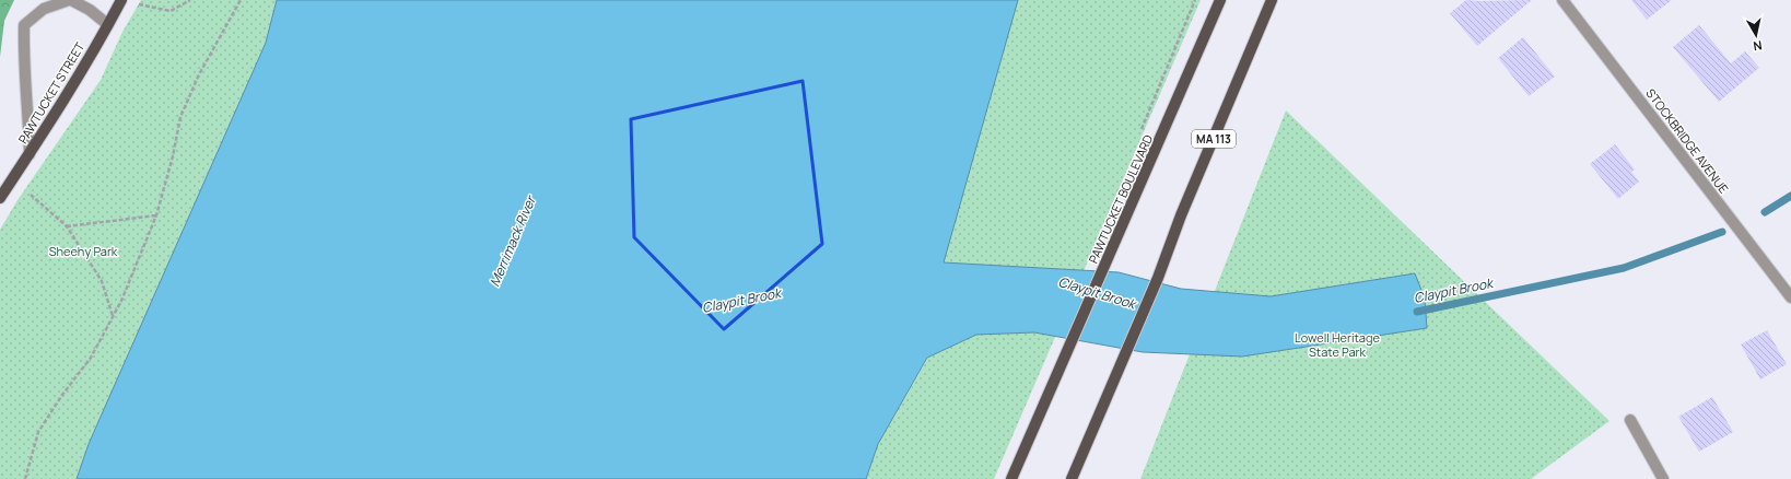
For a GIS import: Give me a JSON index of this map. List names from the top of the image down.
{
  "streets": {
    "main road": ["PAWTUCKET STREET", "MA 113", "PAWTUCKET BOULEVARD"],
    "street": ["STOCKBRIDGE AVENUE"]
  },
  "water": ["Merrimack River", "Claypit Brook"],
  "parks": ["Sheehy Park", "Lowell Heritage State Park"],
  "north": "bottom"
}
